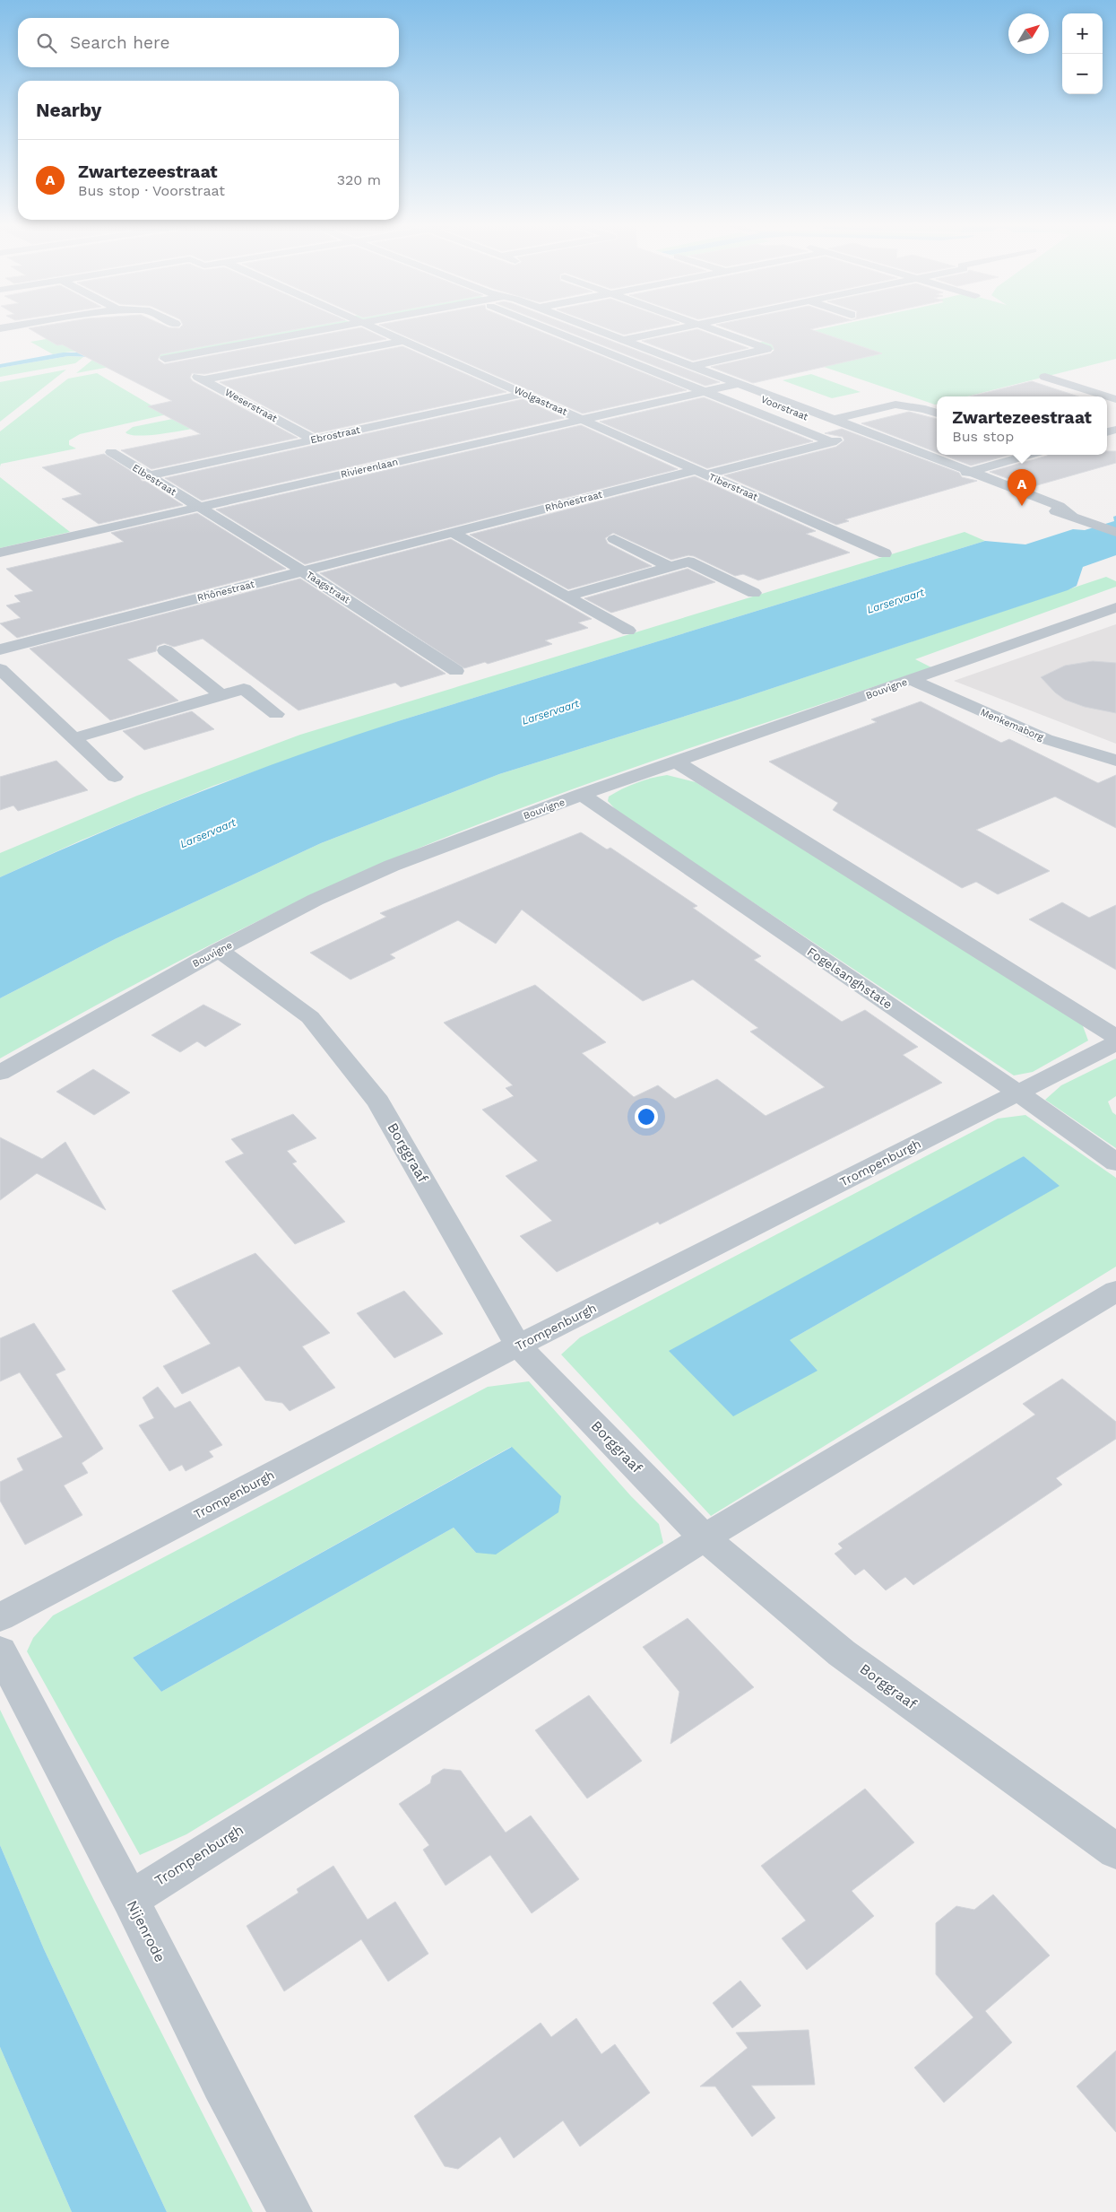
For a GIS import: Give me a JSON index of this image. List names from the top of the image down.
{
  "streets": {
    "street": [
      "Wolgastraat",
      "Weserstraat",
      "Voorstraat",
      "Ebrostraat",
      "Rivierenlaan",
      "Elbestraat",
      "Tiberstraat",
      "Rhônestraat",
      "Taagstraat",
      "Bouvigne",
      "Menkemaborg",
      "Fogelsanghstate",
      "Borggraaf",
      "Trompenburgh",
      "Nijenrode"
    ]
  },
  "crossings": [
    ["Wolgastraat", "Ebrostraat"],
    ["Wolgastraat", "Rivierenlaan"],
    ["Wolgastraat", "Tiberstraat"],
    ["Weserstraat", "Ebrostraat"],
    ["Voorstraat", "Rivierenlaan"],
    ["Voorstraat", "Rhônestraat"],
    ["Ebrostraat", "Elbestraat"],
    ["Rivierenlaan", "Elbestraat"],
    ["Rivierenlaan", "Tiberstraat"],
    ["Rivierenlaan", "Taagstraat"],
    ["Elbestraat", "Taagstraat"],
    ["Tiberstraat", "Rhônestraat"],
    ["Rhônestraat", "Taagstraat"],
    ["Bouvigne", "Menkemaborg"],
    ["Bouvigne", "Fogelsanghstate"],
    ["Bouvigne", "Borggraaf"],
    ["Fogelsanghstate", "Trompenburgh"],
    ["Borggraaf", "Trompenburgh"],
    ["Trompenburgh", "Nijenrode"]
  ],
  "water": ["Larservaart"],
  "north": "top right",
  "page": {
    "map_buttons": ["+", "−"],
    "search": "Search here",
    "heading": "Nearby",
    "list": [
      {
        "mark": "A",
        "name": "Zwartezeestraat",
        "note": "Bus stop · Voorstraat",
        "value": "320 m"
      }
    ],
    "popup": ["Zwartezeestraat", "Bus stop"],
    "pins": "A"
  }
}
